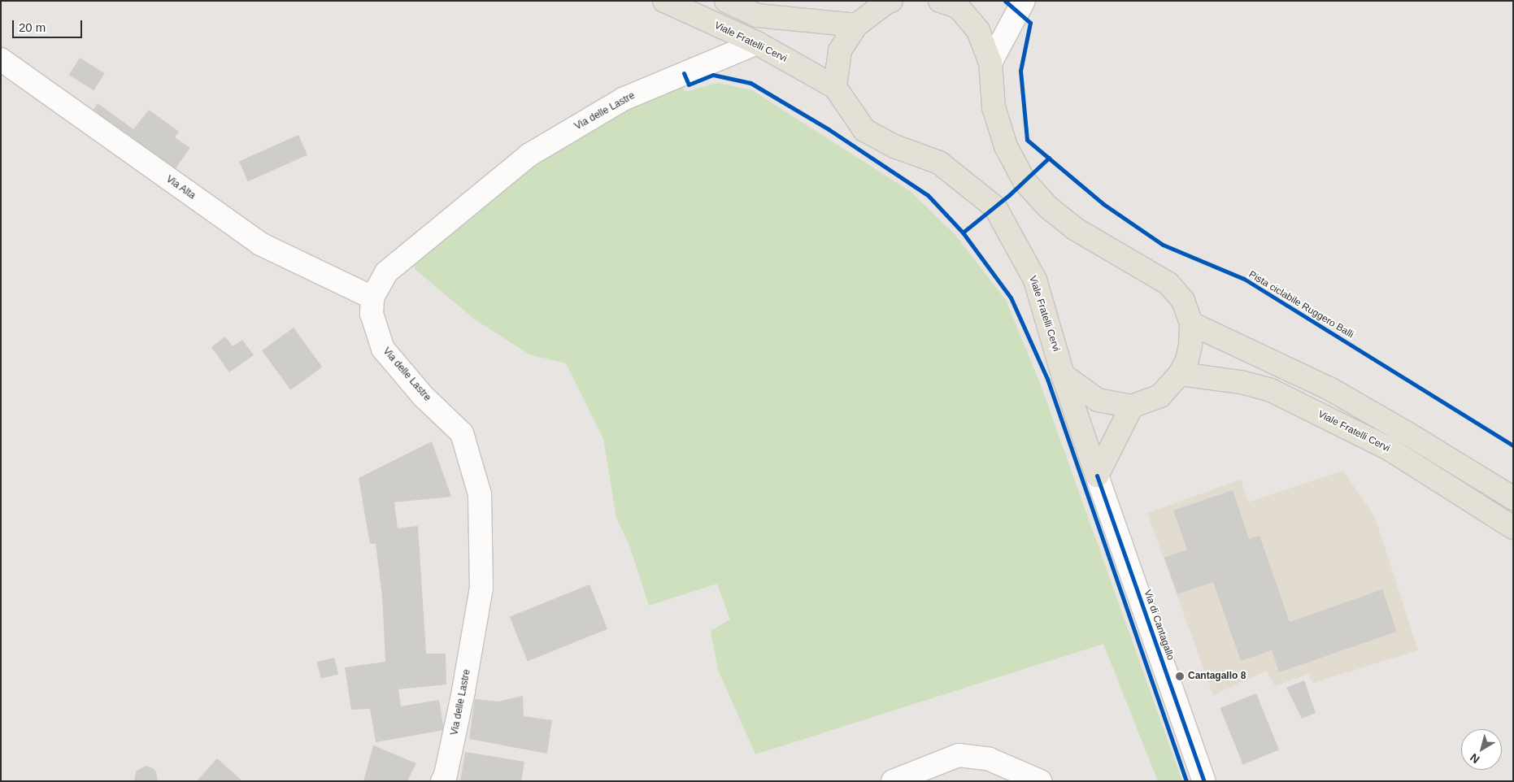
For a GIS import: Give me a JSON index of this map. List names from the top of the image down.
{
  "streets": {
    "main road": ["Viale Fratelli Cervi"],
    "street": ["Via delle Lastre", "Via Alta", "Via di Cantagallo"],
    "cycle path": ["Pista ciclabile Ruggero Balli"]
  },
  "crossings": [
    ["Viale Fratelli Cervi", "Via delle Lastre"],
    ["Viale Fratelli Cervi", "Via di Cantagallo"],
    ["Via delle Lastre", "Via Alta"]
  ],
  "places": ["Cantagallo 8"],
  "scale_bar": "20 m",
  "north": "bottom left"
}
